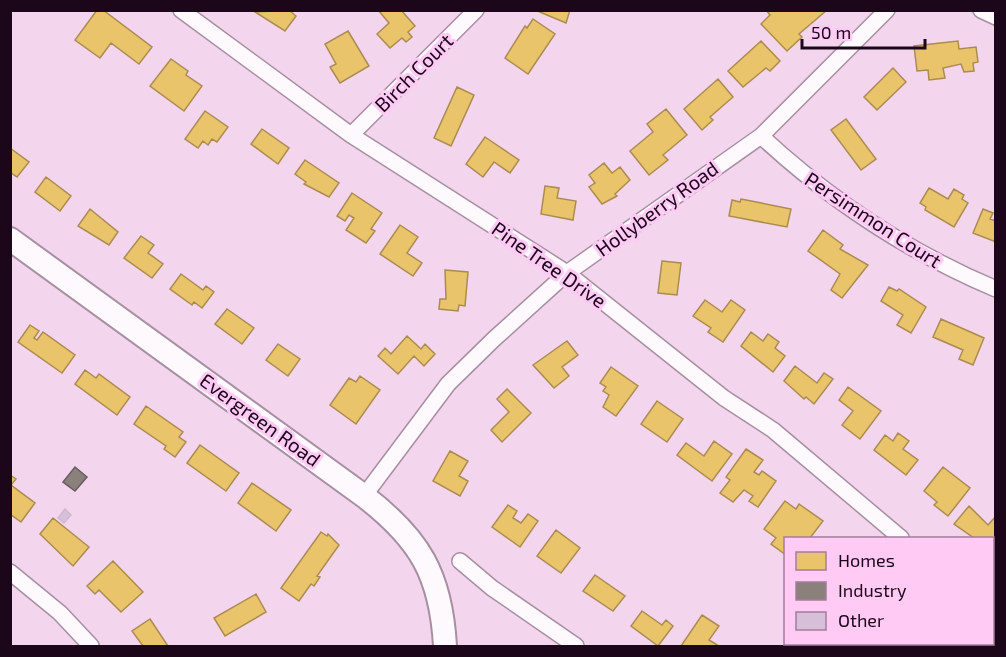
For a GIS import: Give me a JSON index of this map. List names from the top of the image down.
{
  "streets": {
    "street": [
      "Birch Court",
      "Hollyberry Road",
      "Persimmon Court",
      "Pine Tree Drive",
      "Evergreen Road"
    ]
  },
  "crossings": [
    ["Birch Court", "Pine Tree Drive"],
    ["Hollyberry Road", "Persimmon Court"],
    ["Hollyberry Road", "Pine Tree Drive"],
    ["Hollyberry Road", "Evergreen Road"]
  ],
  "legend": ["Homes", "Industry", "Other"],
  "scale_bar": "50 m"
}
